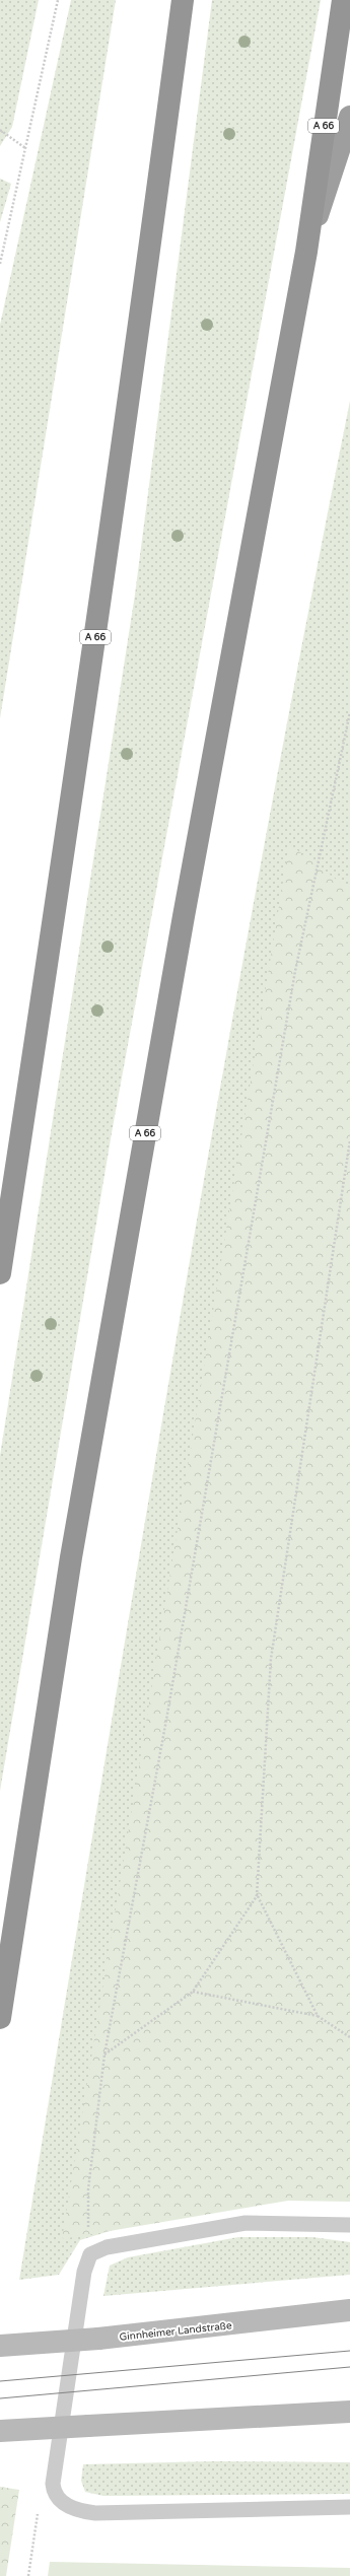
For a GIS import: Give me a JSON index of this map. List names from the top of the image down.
{
  "streets": {
    "highway": ["A 66"],
    "main road": ["Ginnheimer Landstraße"]
  }
}
